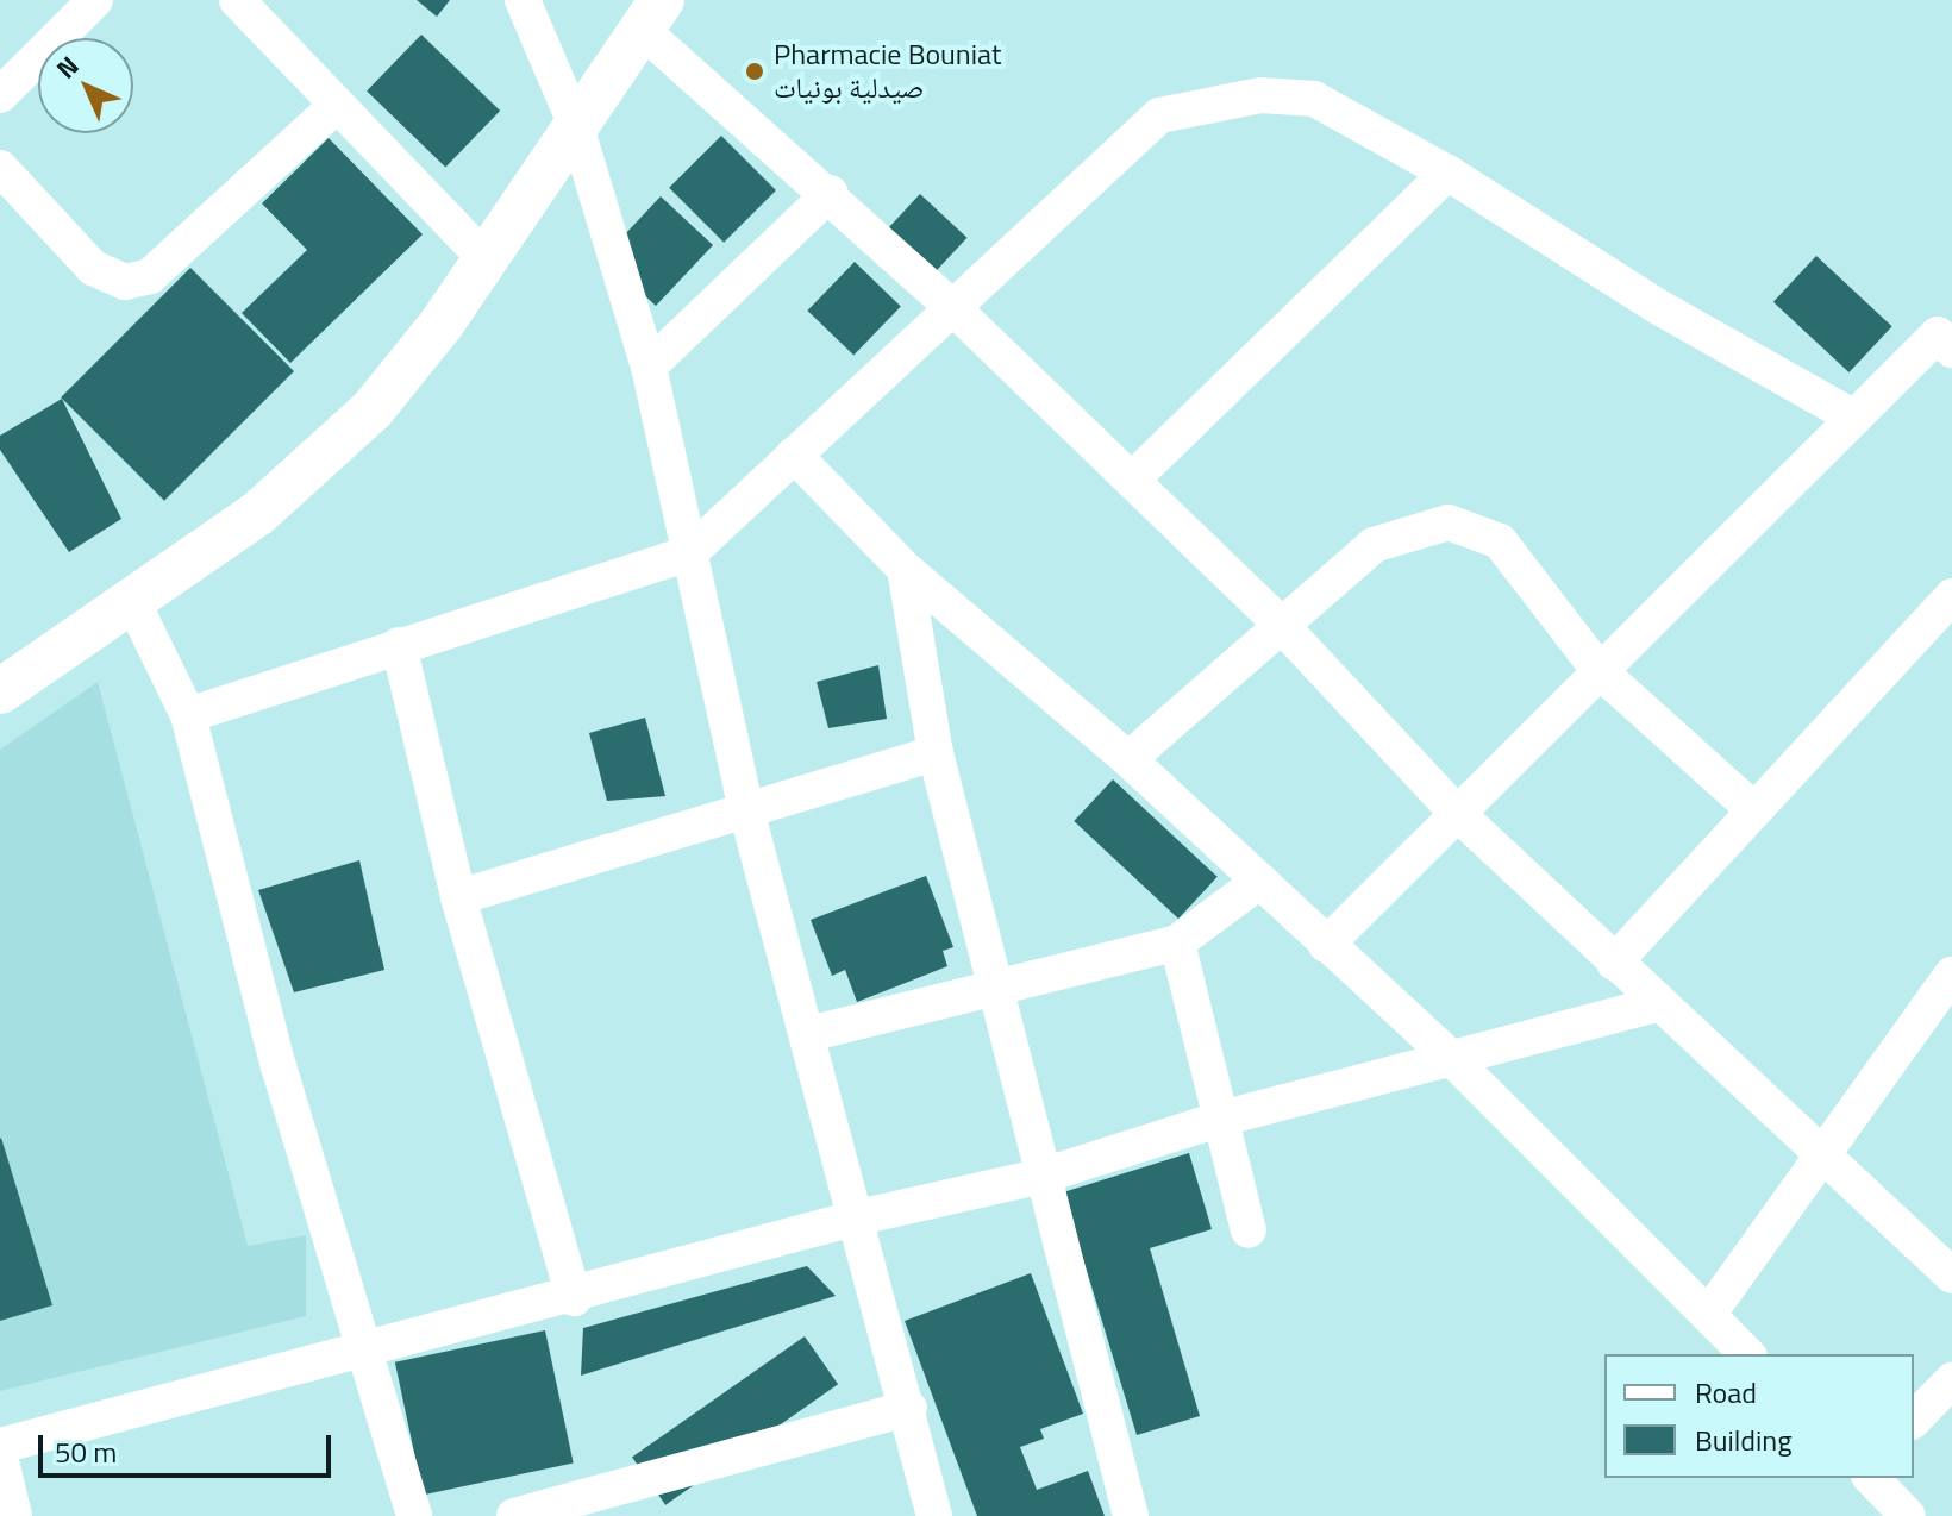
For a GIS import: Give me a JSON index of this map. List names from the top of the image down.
{
  "places": ["Pharmacie Bouniat صيدلية بونيات"],
  "legend": ["Road", "Building"],
  "scale_bar": "50 m",
  "north": "top left"
}
